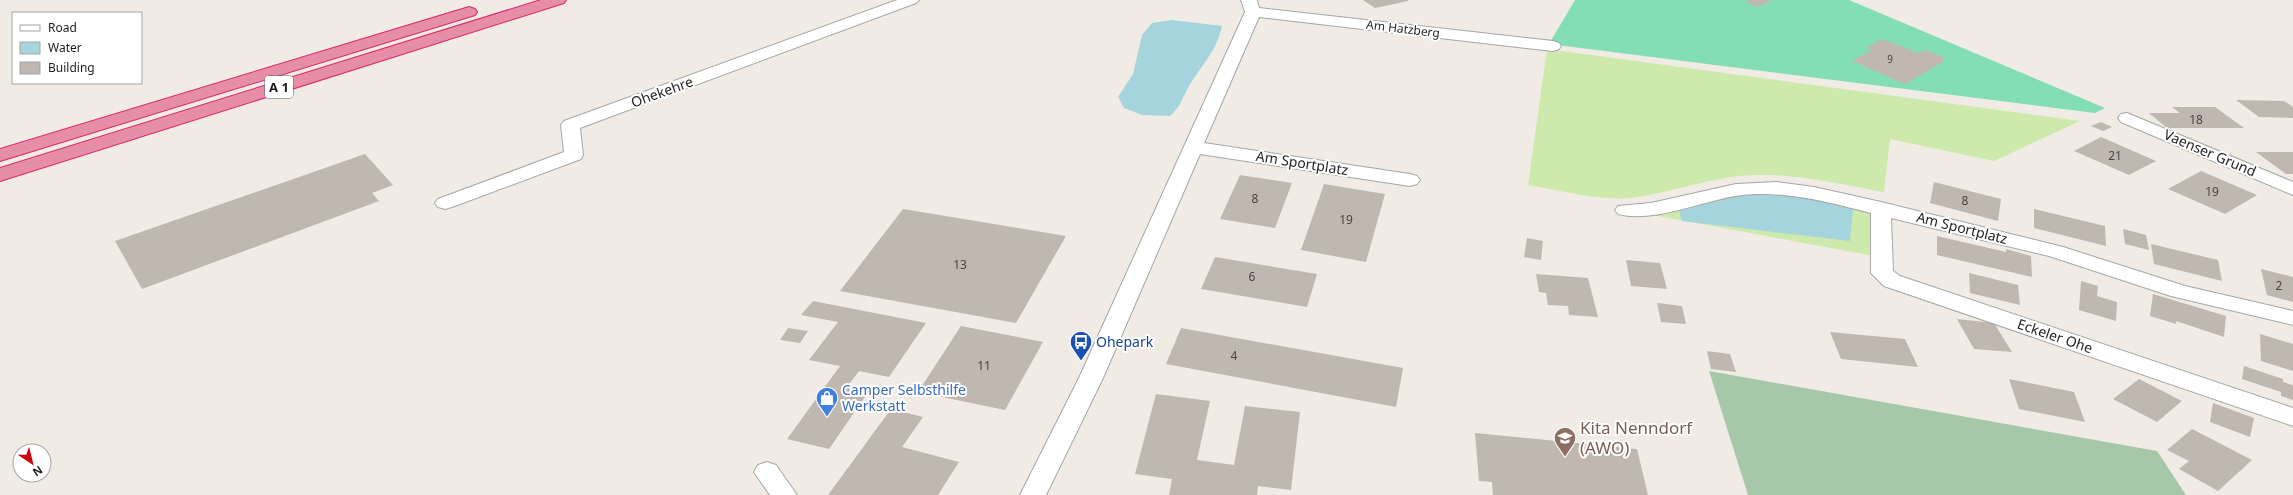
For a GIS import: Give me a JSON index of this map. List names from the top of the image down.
{
  "streets": {
    "highway": ["A 1"],
    "street": [
      "Am Hatzberg",
      "Ohekehre",
      "Vaenser Grund",
      "Am Sportplatz",
      "Eckeler Ohe"
    ]
  },
  "crossings": [
    ["Am Hatzberg", "Am Sportplatz"],
    ["Am Sportplatz", "Eckeler Ohe"]
  ],
  "places": {
    "bus stop": ["Ohepark"],
    "shop": ["Camper Selbsthilfe Werkstatt"],
    "school or university": ["Kita Nenndorf (AWO)"]
  },
  "house_numbers": [
    "9",
    "18",
    "21",
    "19",
    "8",
    "8",
    "19",
    "13",
    "6",
    "2",
    "4",
    "11"
  ],
  "legend": ["Road", "Water", "Building"],
  "north": "bottom right"
}
